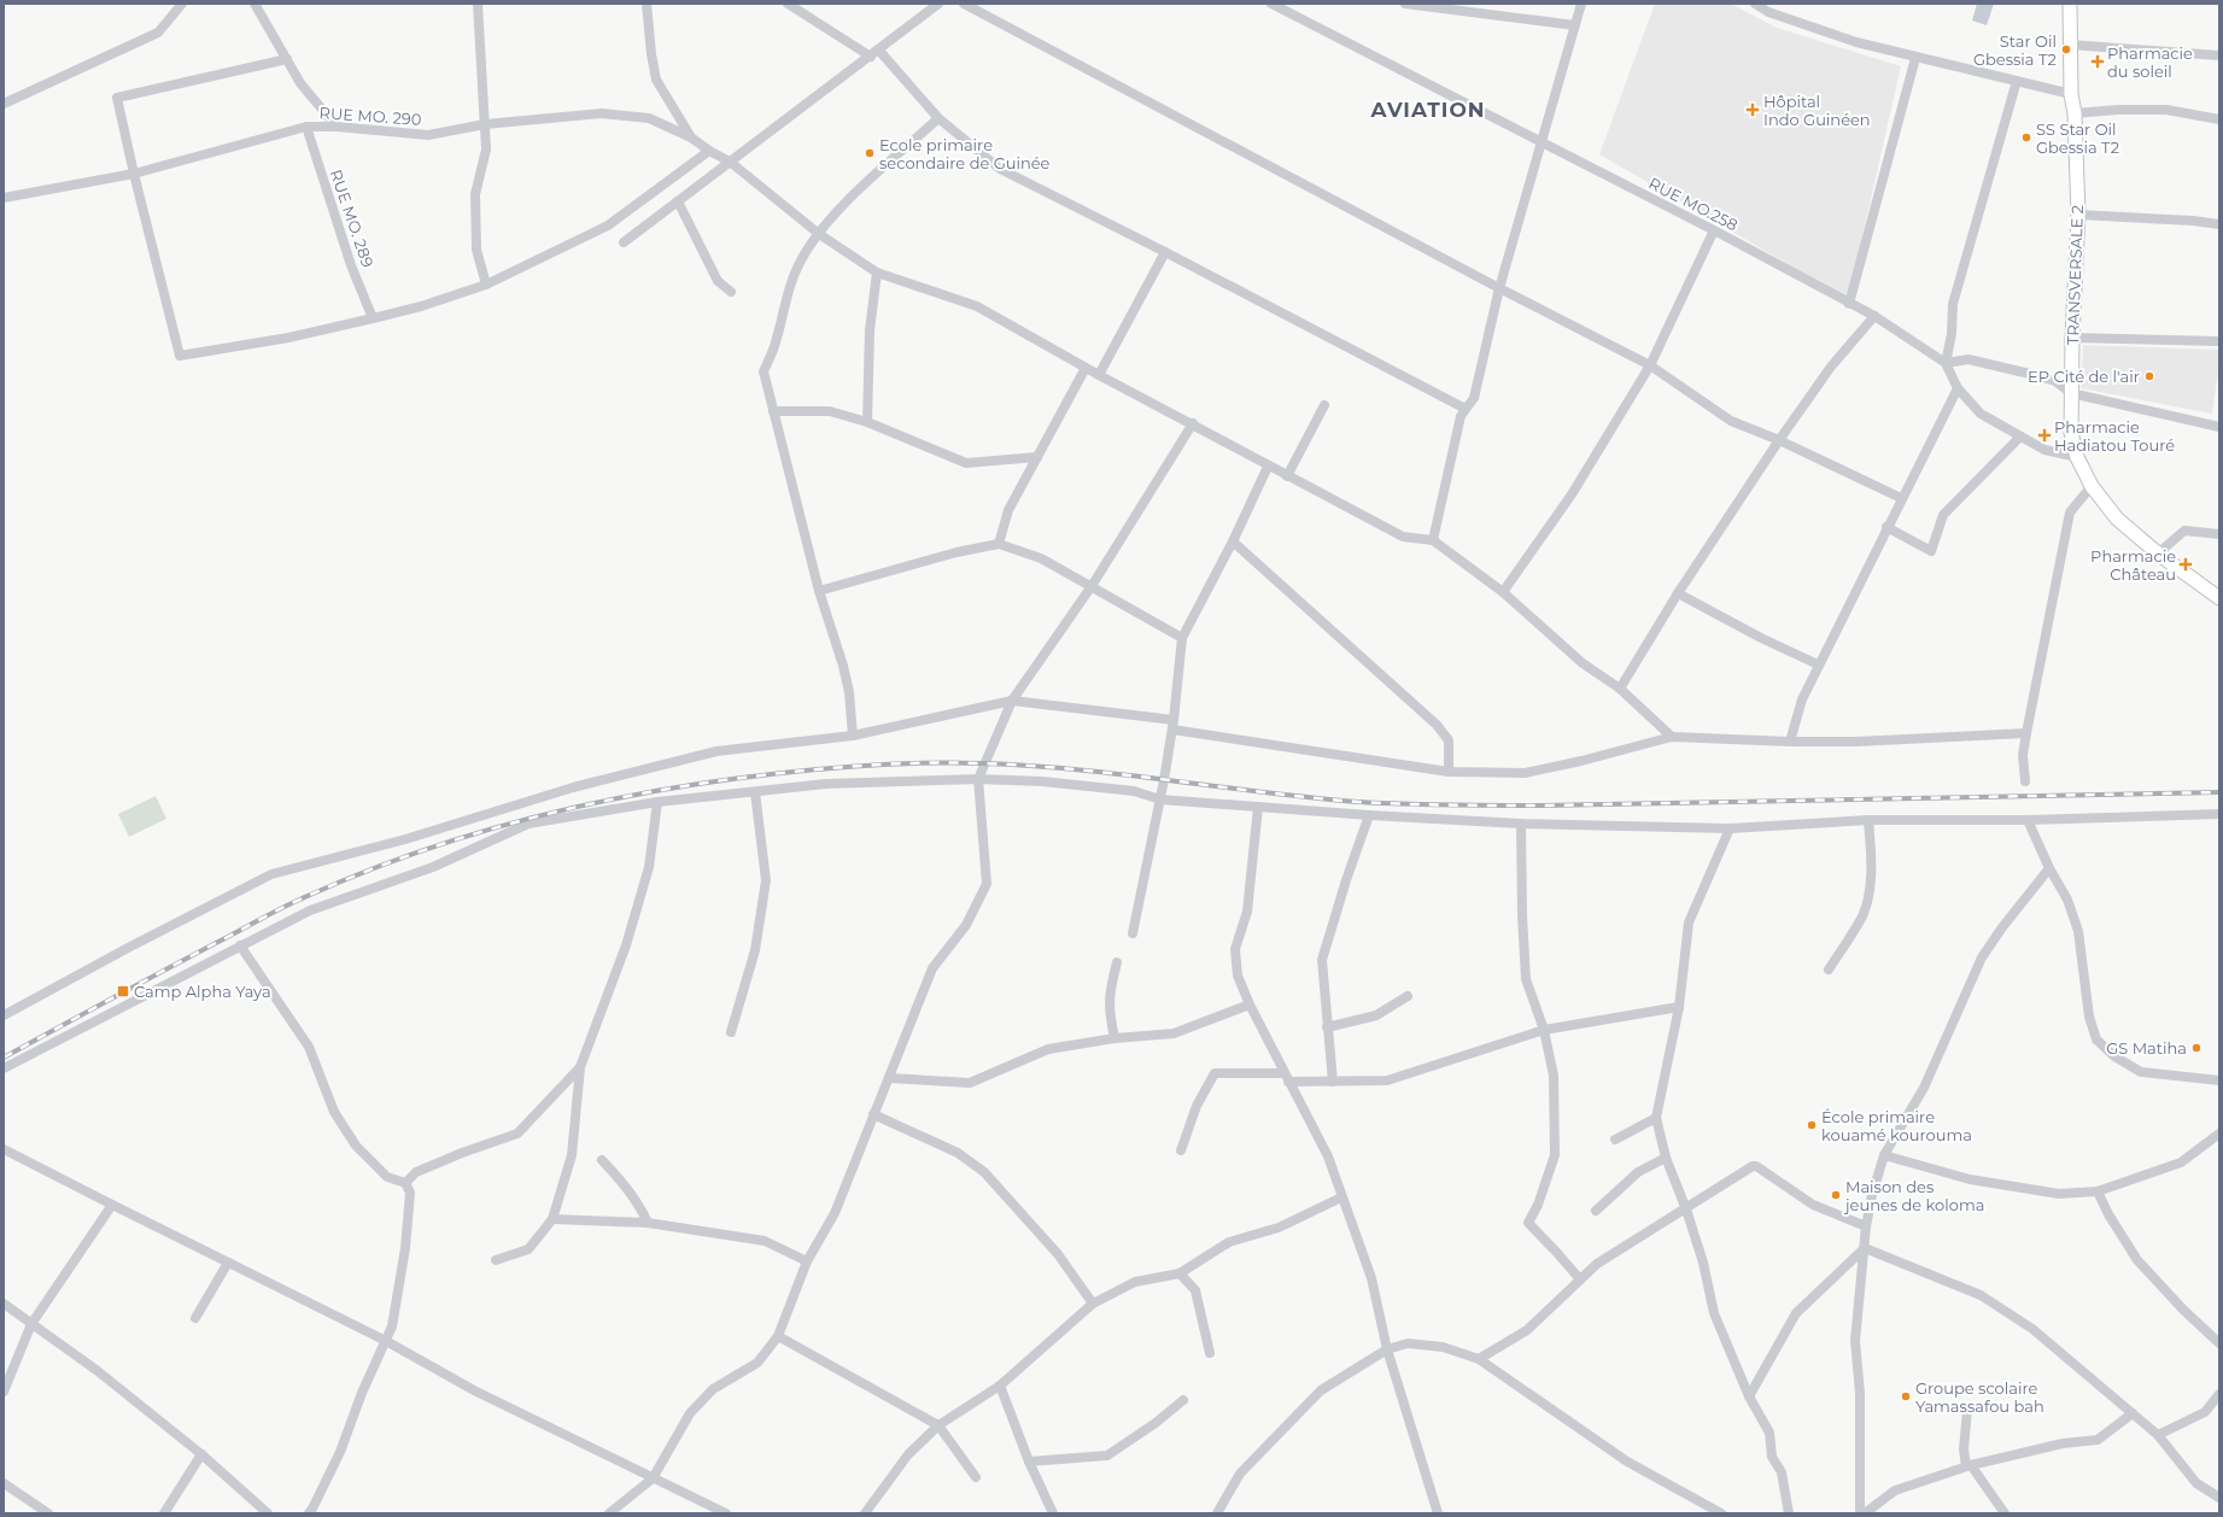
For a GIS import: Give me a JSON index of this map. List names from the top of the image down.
{
  "streets": {
    "main road": ["TRANSVERSALE 2"],
    "street": ["RUE MO. 290", "RUE MO.258", "RUE MO. 289"]
  },
  "crossings": [
    ["RUE MO. 290", "RUE MO. 289"],
    ["RUE MO.258", "TRANSVERSALE 2"]
  ],
  "districts": ["AVIATION"],
  "places": {
    "other": [
      "Star Oil Gbessia T2",
      "SS Star Oil Gbessia T2",
      "Ecole primaire secondaire de Guinée",
      "EP Cité de l'air",
      "GS Matiha",
      "École primaire kouamé kourouma",
      "Maison des jeunes de koloma",
      "Groupe scolaire Yamassafou bah"
    ],
    "health": [
      "Pharmacie du soleil",
      "Hôpital Indo Guinéen",
      "Pharmacie Hadiatou Touré",
      "Pharmacie Château"
    ],
    "transit": ["Camp Alpha Yaya"]
  }
}
